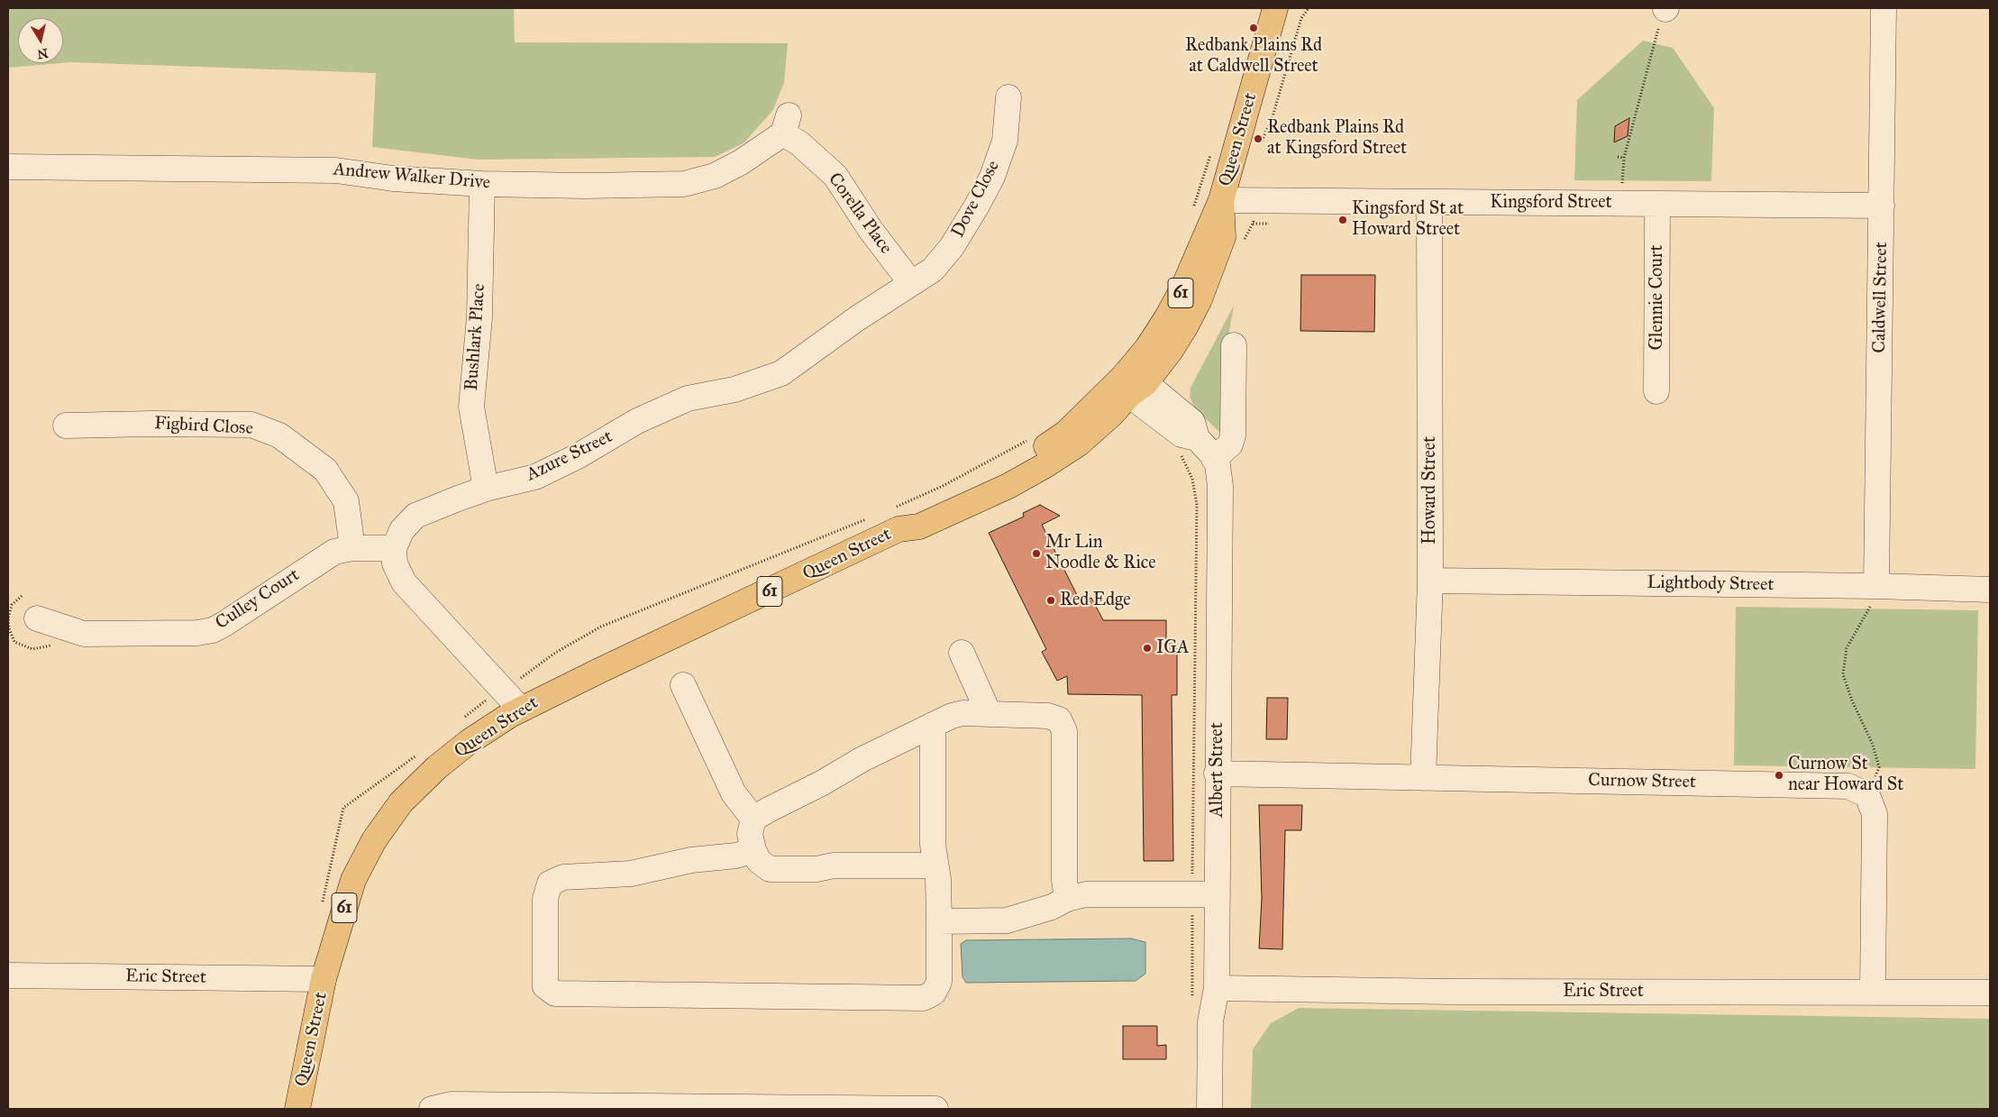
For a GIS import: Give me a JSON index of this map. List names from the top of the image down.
{
  "streets": {
    "main road": ["Queen Street", "61"],
    "street": [
      "Andrew Walker Drive",
      "Dove Close",
      "Kingsford Street",
      "Corella Place",
      "Glennie Court",
      "Caldwell Street",
      "Bushlark Place",
      "Figbird Close",
      "Azure Street",
      "Howard Street",
      "Lightbody Street",
      "Culley Court",
      "Albert Street",
      "Curnow Street",
      "Eric Street"
    ]
  },
  "crossings": [
    ["Queen Street", "Kingsford Street"],
    ["Queen Street", "Albert Street"],
    ["Queen Street", "Eric Street"],
    ["Andrew Walker Drive", "Corella Place"],
    ["Andrew Walker Drive", "Bushlark Place"],
    ["Dove Close", "Corella Place"],
    ["Dove Close", "Azure Street"],
    ["Kingsford Street", "Glennie Court"],
    ["Kingsford Street", "Caldwell Street"],
    ["Kingsford Street", "Howard Street"],
    ["Corella Place", "Azure Street"],
    ["Caldwell Street", "Lightbody Street"],
    ["Bushlark Place", "Azure Street"],
    ["Figbird Close", "Culley Court"],
    ["Azure Street", "Culley Court"],
    ["Howard Street", "Lightbody Street"],
    ["Howard Street", "Curnow Street"],
    ["Albert Street", "Curnow Street"],
    ["Albert Street", "Eric Street"]
  ],
  "places": [
    "Redbank Plains Rd at Caldwell Street",
    "Redbank Plains Rd at Kingsford Street",
    "Kingsford St at Howard Street",
    "Mr Lin Noodle & Rice",
    "Red Edge",
    "IGA",
    "Curnow St near Howard St"
  ],
  "north": "bottom"
}
